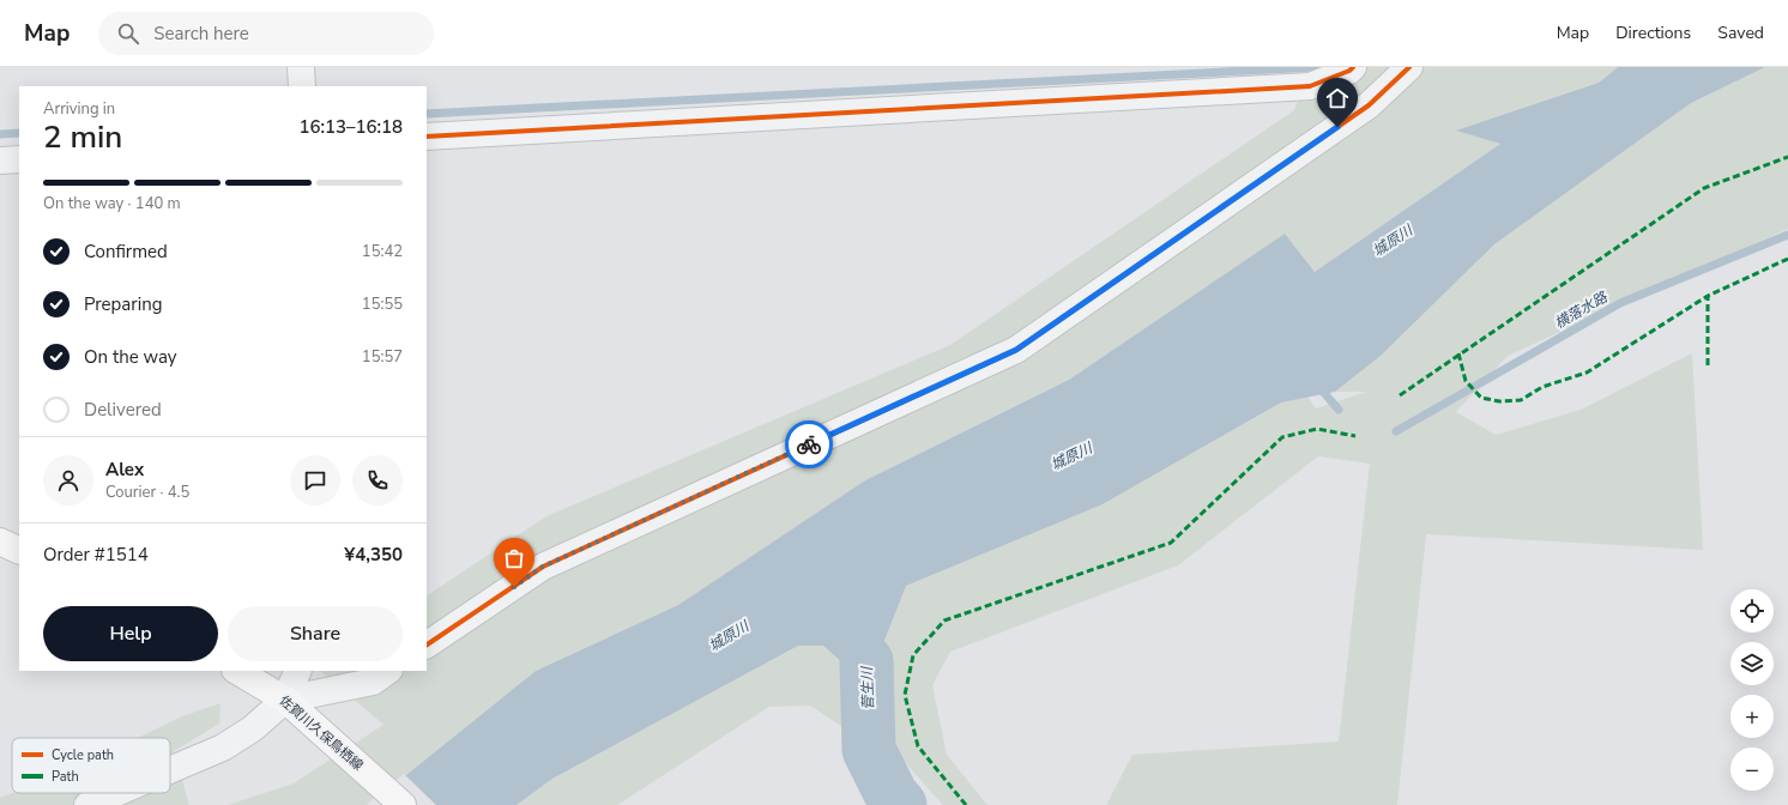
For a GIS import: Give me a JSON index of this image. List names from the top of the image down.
{
  "streets": {
    "main road": ["佐賀川久保鳥栖線"]
  },
  "water": ["城原川", "横落水路", "菅生川"],
  "legend": ["Cycle path", "Path"],
  "page": {
    "header": "Map",
    "search": "Search here",
    "nav": ["Map", "Directions", "Saved"],
    "heading": ["2 min", "Arriving in", "16:13–16:18"],
    "panel": [
      "Alex",
      "Courier · 4.5",
      "Order #1514",
      "¥4,350"
    ],
    "bar": "On the way · 140 m",
    "list": [
      ["Confirmed", "15:42"],
      ["Preparing", "15:55"],
      ["On the way", "15:57"],
      "Delivered"
    ],
    "map_buttons": ["+", "−"],
    "buttons": ["Help", "Share"]
  }
}
